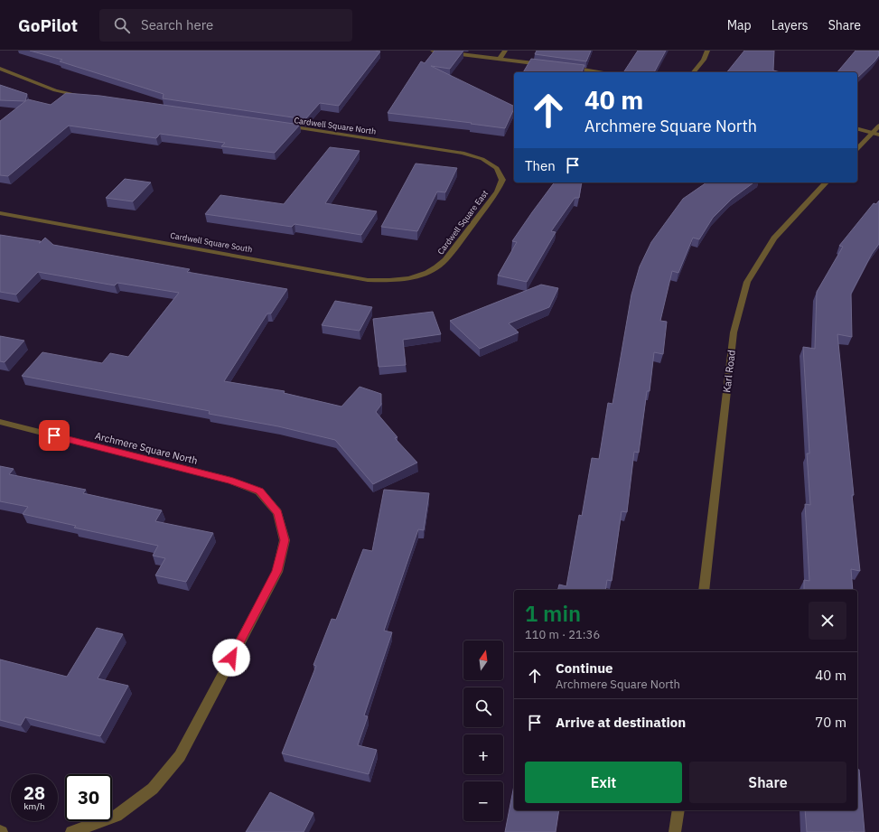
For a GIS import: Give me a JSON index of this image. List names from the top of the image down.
{
  "streets": {
    "street": [
      "Cardwell Square North",
      "Cardwell Square East",
      "Cardwell Square South",
      "Karl Road",
      "Archmere Square North"
    ]
  },
  "crossings": [
    ["Cardwell Square North", "Cardwell Square East"],
    ["Cardwell Square East", "Cardwell Square South"]
  ],
  "north": "top",
  "page": {
    "header": "GoPilot",
    "search": "Search here",
    "nav": ["Map", "Layers", "Share"],
    "turn": ["40 m", "Archmere Square North"],
    "then": "Then",
    "heading": ["1 min", "110 m · 21:36"],
    "map_buttons": ["+", "−"],
    "list": [
      {
        "name": "Continue",
        "note": "Archmere Square North",
        "value": "40 m"
      },
      {
        "name": "Arrive at destination",
        "value": "70 m"
      }
    ],
    "buttons": ["Exit", "Share"],
    "speed": "28 km/h",
    "limit": "30"
  }
}
